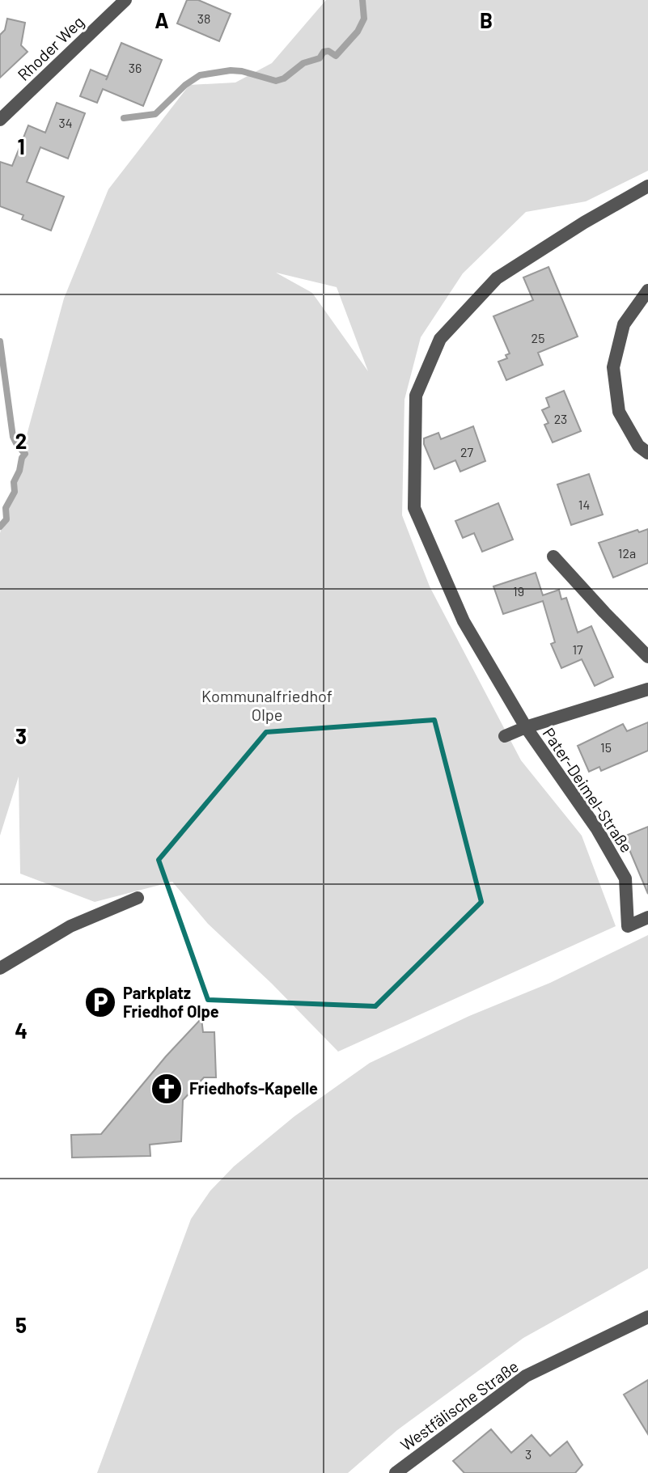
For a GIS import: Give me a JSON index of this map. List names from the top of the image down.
{
  "streets": {
    "street": ["Rhoder Weg", "Pater-Deimel-Straße", "Westfälische Straße"]
  },
  "parks": ["Kommunalfriedhof Olpe"],
  "places": {
    "parking": ["Parkplatz Friedhof Olpe"],
    "church": ["Friedhofs-Kapelle"]
  },
  "house_numbers": [
    "38",
    "36",
    "34",
    "25",
    "23",
    "27",
    "14",
    "12a",
    "19",
    "17",
    "15",
    "3"
  ],
  "grid": {
    "columns": ["A", "B"],
    "rows": [
      "1",
      "2",
      "3",
      "4",
      "5"
    ]
  }
}
